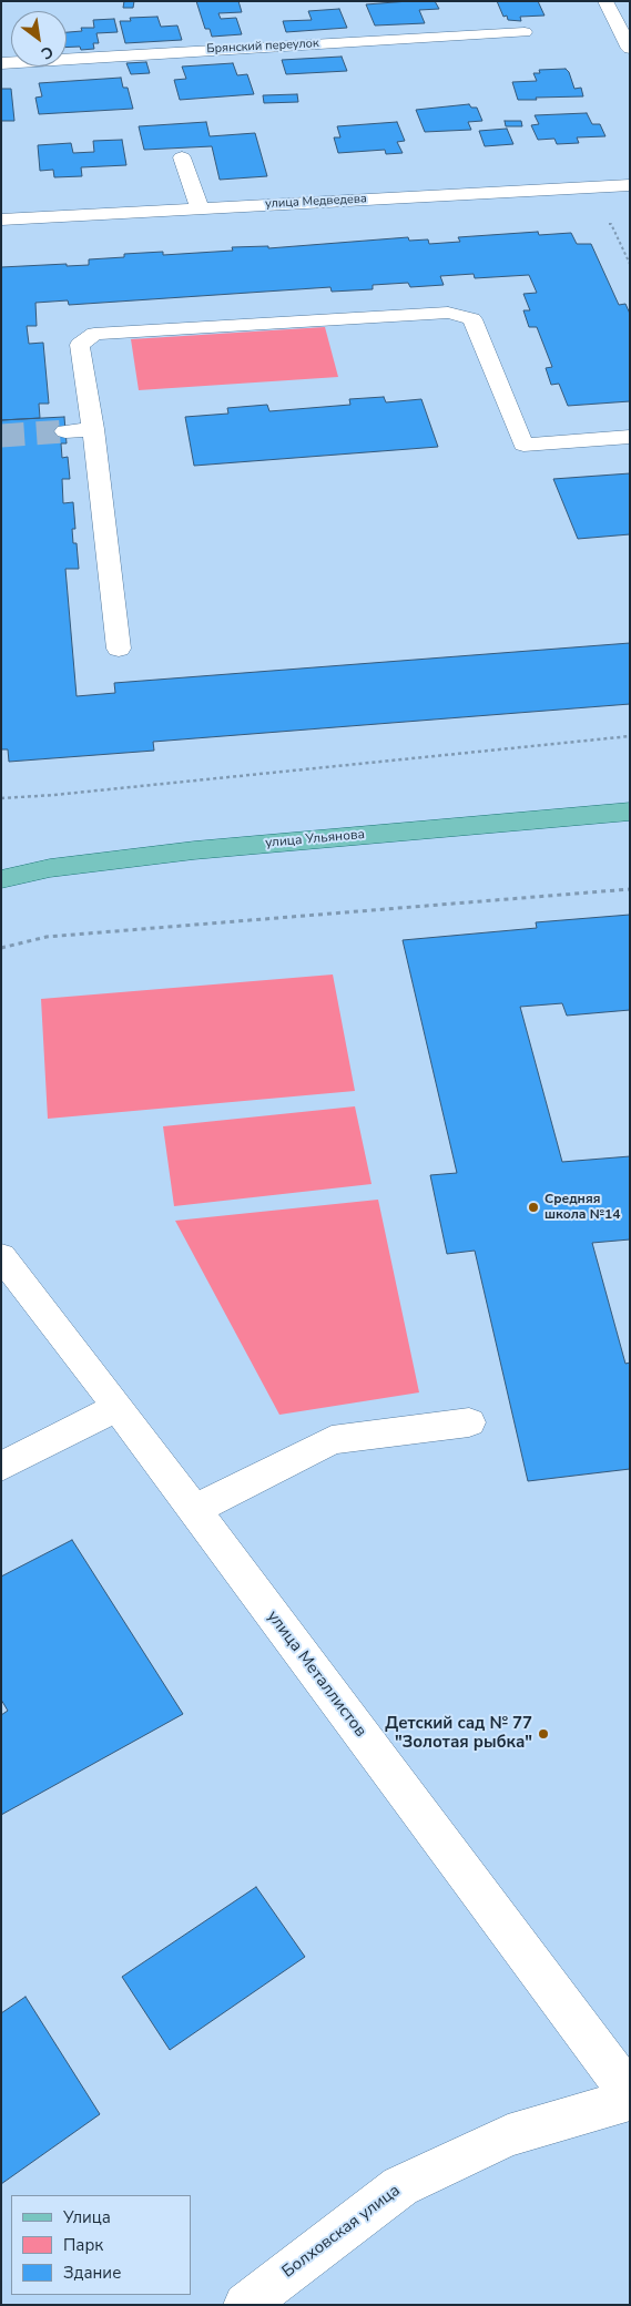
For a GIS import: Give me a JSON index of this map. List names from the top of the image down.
{
  "streets": {
    "main road": ["улица Ульянова"],
    "street": [
      "Брянский переулок",
      "улица Медведева",
      "улица Металлистов",
      "Болховская улица"
    ]
  },
  "places": ["Средняя школа №14", "Детский сад № 77 \"Золотая рыбка\""],
  "legend": ["Улица", "Парк", "Здание"],
  "north": "bottom right"
}
